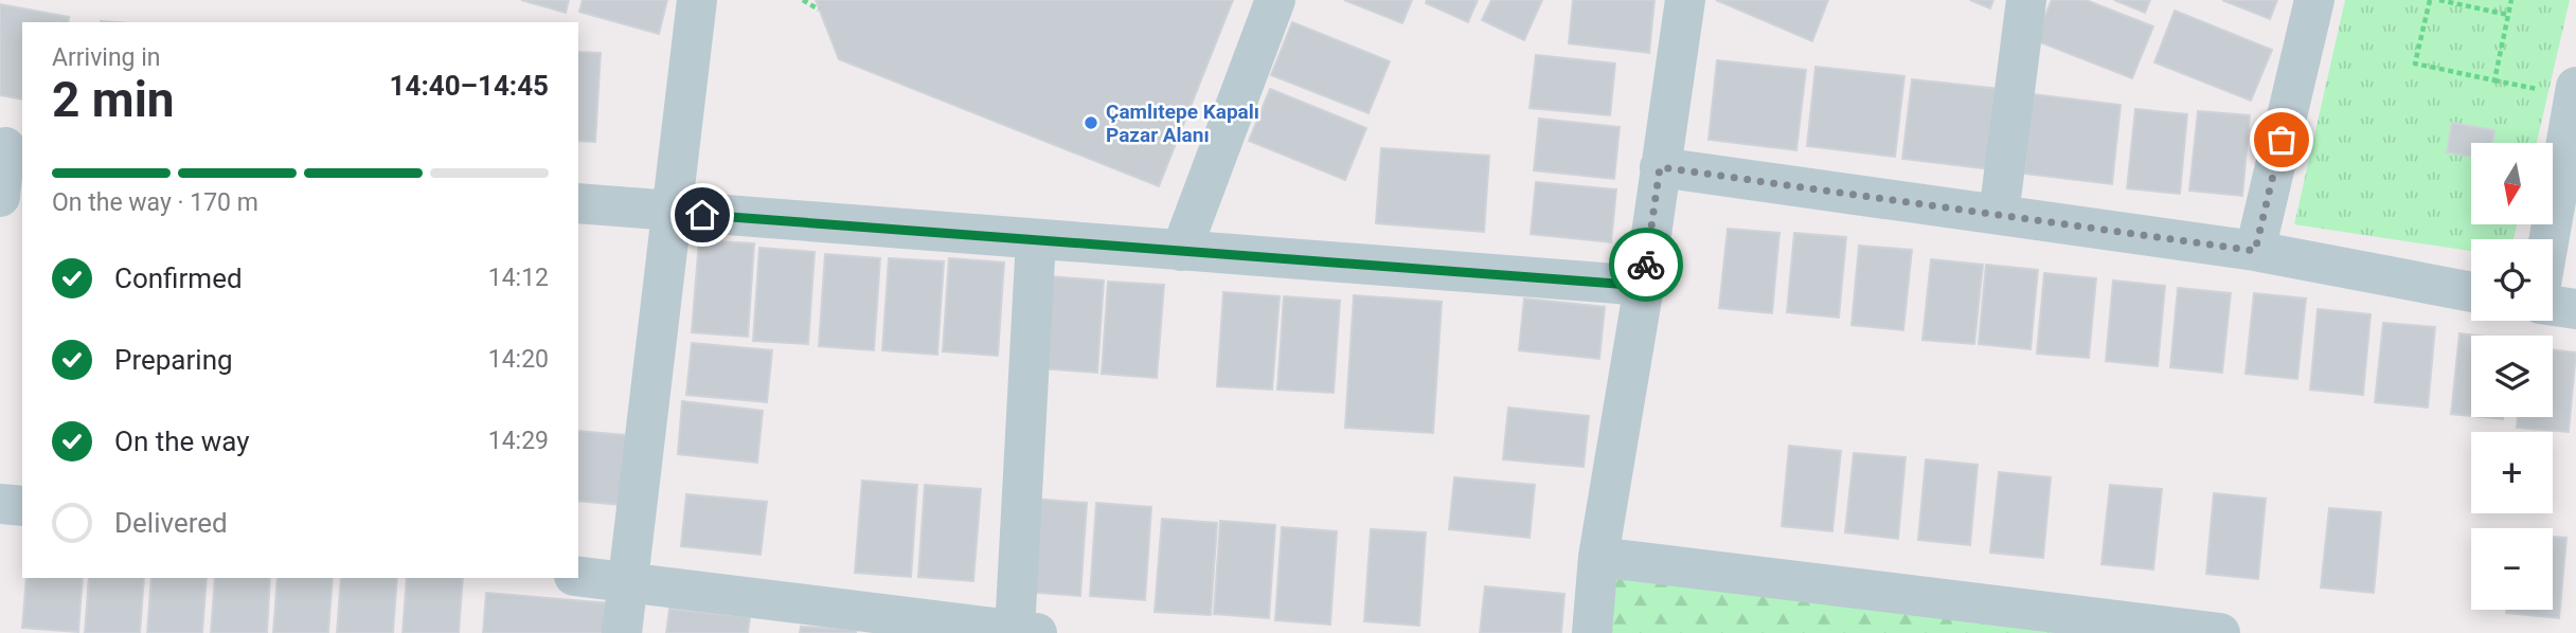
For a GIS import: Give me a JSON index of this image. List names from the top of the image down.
{
  "places": ["Çamlıtepe Kapalı Pazar Alanı"],
  "north": "bottom",
  "page": {
    "heading": ["2 min", "Arriving in", "14:40–14:45"],
    "map_buttons": ["+", "−"],
    "bar": "On the way · 170 m",
    "list": [
      ["Confirmed", "14:12"],
      ["Preparing", "14:20"],
      ["On the way", "14:29"],
      "Delivered"
    ]
  }
}
